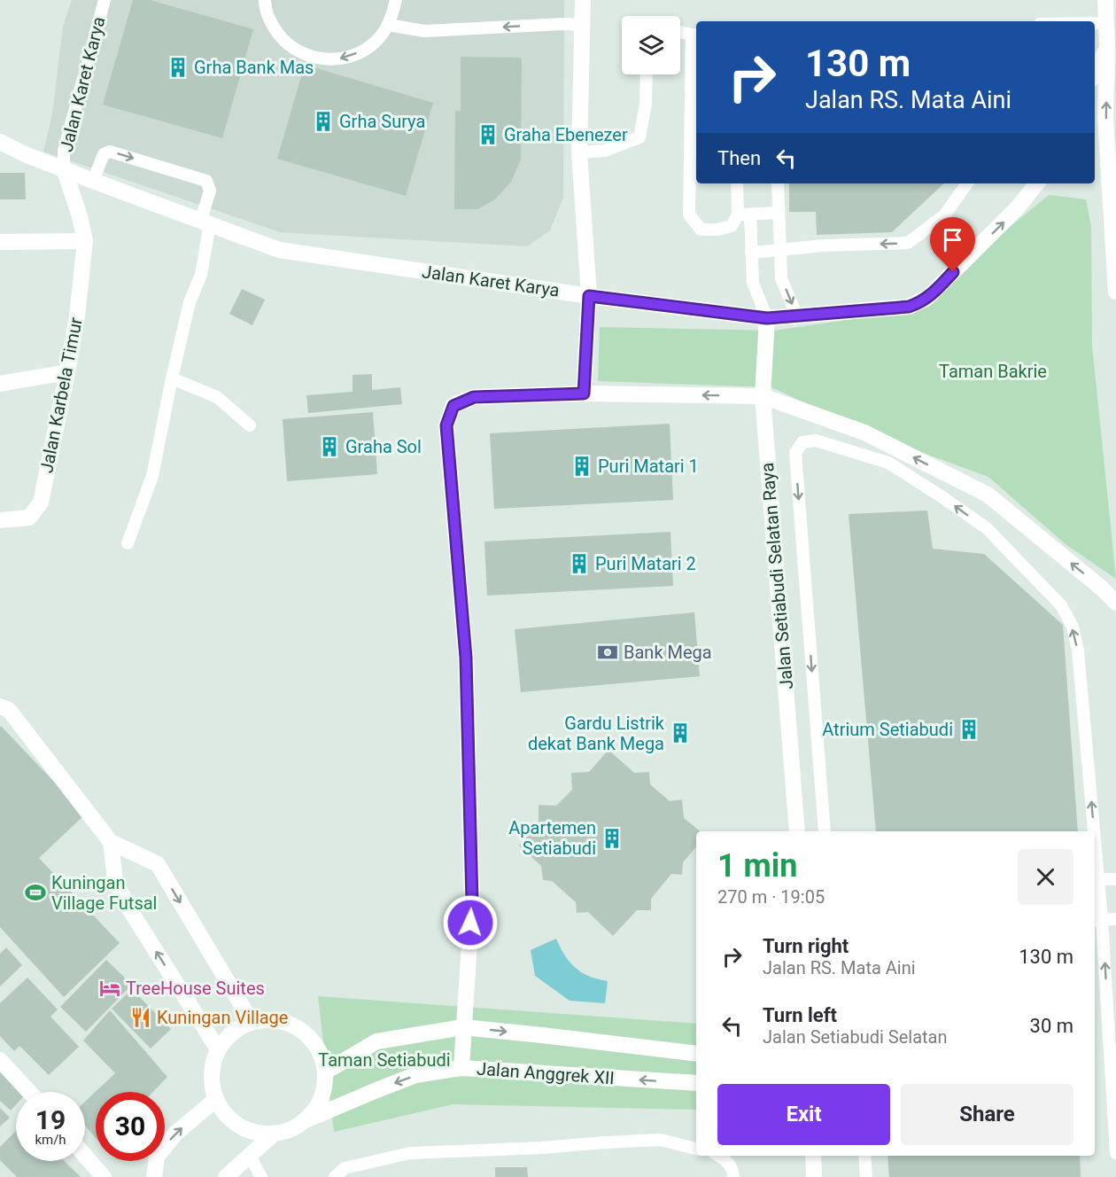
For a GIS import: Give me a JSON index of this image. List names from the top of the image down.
{
  "streets": {
    "street": [
      "Jalan Karet Karya",
      "Jalan Karbela Timur",
      "Jalan Setiabudi Selatan Raya",
      "Jalan Anggrek XII"
    ]
  },
  "crossings": [
    ["Jalan Karet Karya", "Jalan Karbela Timur"],
    ["Jalan Karet Karya", "Jalan Setiabudi Selatan Raya"]
  ],
  "parks": ["Taman Bakrie", "Taman Setiabudi"],
  "places": {
    "building": [
      "Grha Bank Mas",
      "Grha Surya",
      "Graha Ebenezer",
      "Graha Sol",
      "Puri Matari 1",
      "Puri Matari 2",
      "Atrium Setiabudi",
      "Gardu Listrik dekat Bank Mega",
      "Apartemen Setiabudi"
    ],
    "bank": ["Bank Mega"],
    "sports": ["Kuningan Village Futsal"],
    "hotel": ["TreeHouse Suites"],
    "restaurant": ["Kuningan Village"]
  },
  "page": {
    "turn": ["130 m", "Jalan RS. Mata Aini"],
    "then": "Then",
    "heading": ["1 min", "270 m · 19:05"],
    "list": [
      {
        "name": "Turn right",
        "note": "Jalan RS. Mata Aini",
        "value": "130 m"
      },
      {
        "name": "Turn left",
        "note": "Jalan Setiabudi Selatan",
        "value": "30 m"
      }
    ],
    "buttons": ["Exit", "Share"],
    "speed": "19 km/h",
    "limit": "30"
  }
}
